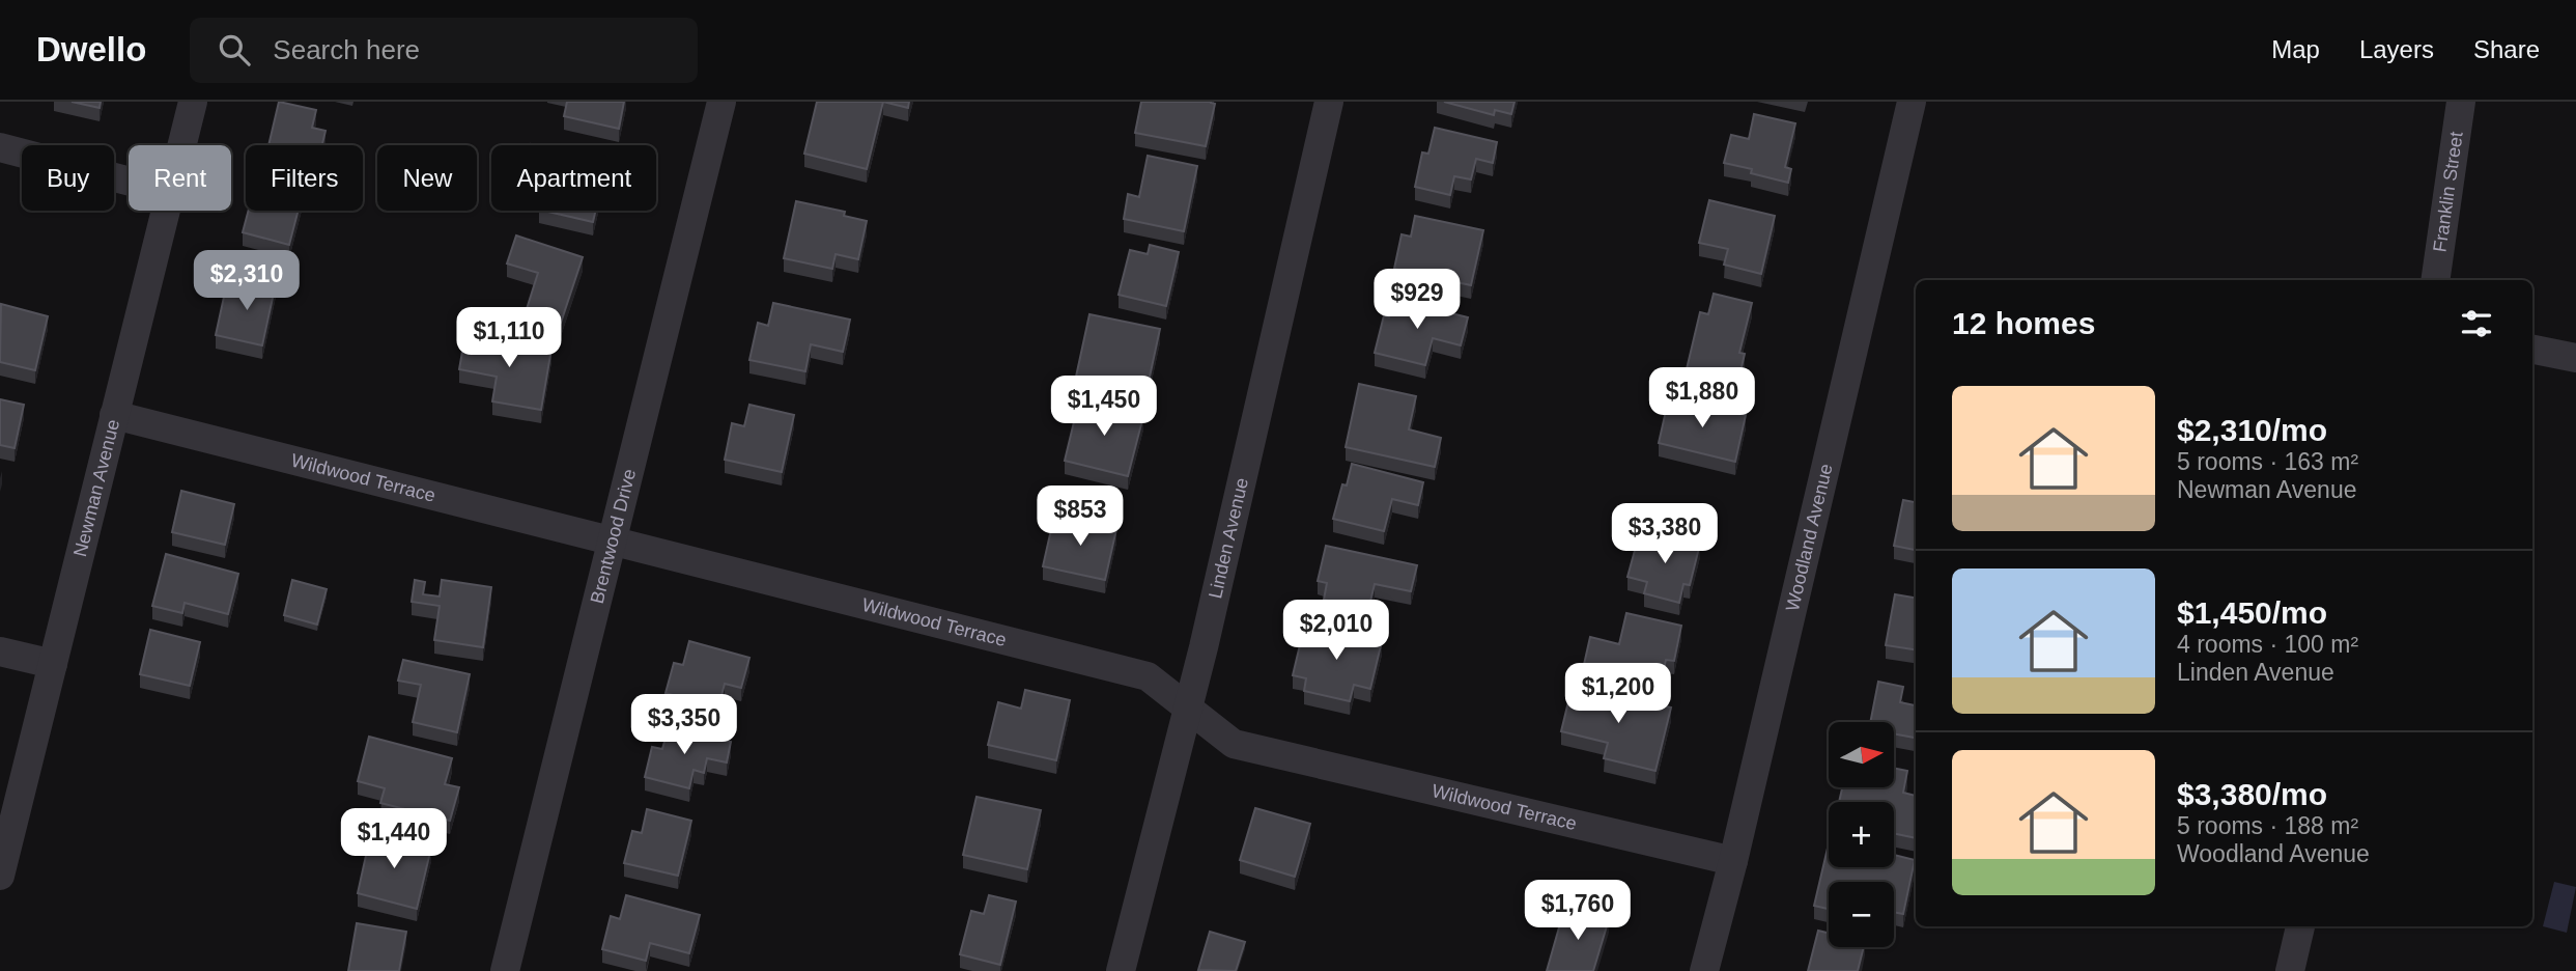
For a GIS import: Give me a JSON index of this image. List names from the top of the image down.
{
  "streets": {
    "street": [
      "Franklin Street",
      "Wildwood Terrace",
      "Newman Avenue",
      "Brentwood Drive",
      "Woodland Avenue",
      "Linden Avenue"
    ]
  },
  "crossings": [
    ["Wildwood Terrace", "Newman Avenue"],
    ["Wildwood Terrace", "Brentwood Drive"],
    ["Wildwood Terrace", "Woodland Avenue"],
    ["Wildwood Terrace", "Linden Avenue"]
  ],
  "north": "right",
  "page": {
    "header": "Dwello",
    "search": "Search here",
    "nav": ["Map", "Layers", "Share"],
    "chip": [
      "Buy",
      "Rent",
      "Filters",
      "New",
      "Apartment"
    ],
    "price": [
      "$2,310",
      "$929",
      "$1,110",
      "$1,880",
      "$1,450",
      "$853",
      "$3,380",
      "$2,010",
      "$1,200",
      "$3,350",
      "$1,440",
      "$1,760"
    ],
    "heading": "12 homes",
    "list": [
      {
        "name": "$2,310/mo",
        "note": "5 rooms · 163 m² · Newman Avenue"
      },
      {
        "name": "$1,450/mo",
        "note": "4 rooms · 100 m² · Linden Avenue"
      },
      {
        "name": "$3,380/mo",
        "note": "5 rooms · 188 m² · Woodland Avenue"
      }
    ],
    "map_buttons": ["+", "−"]
  }
}
